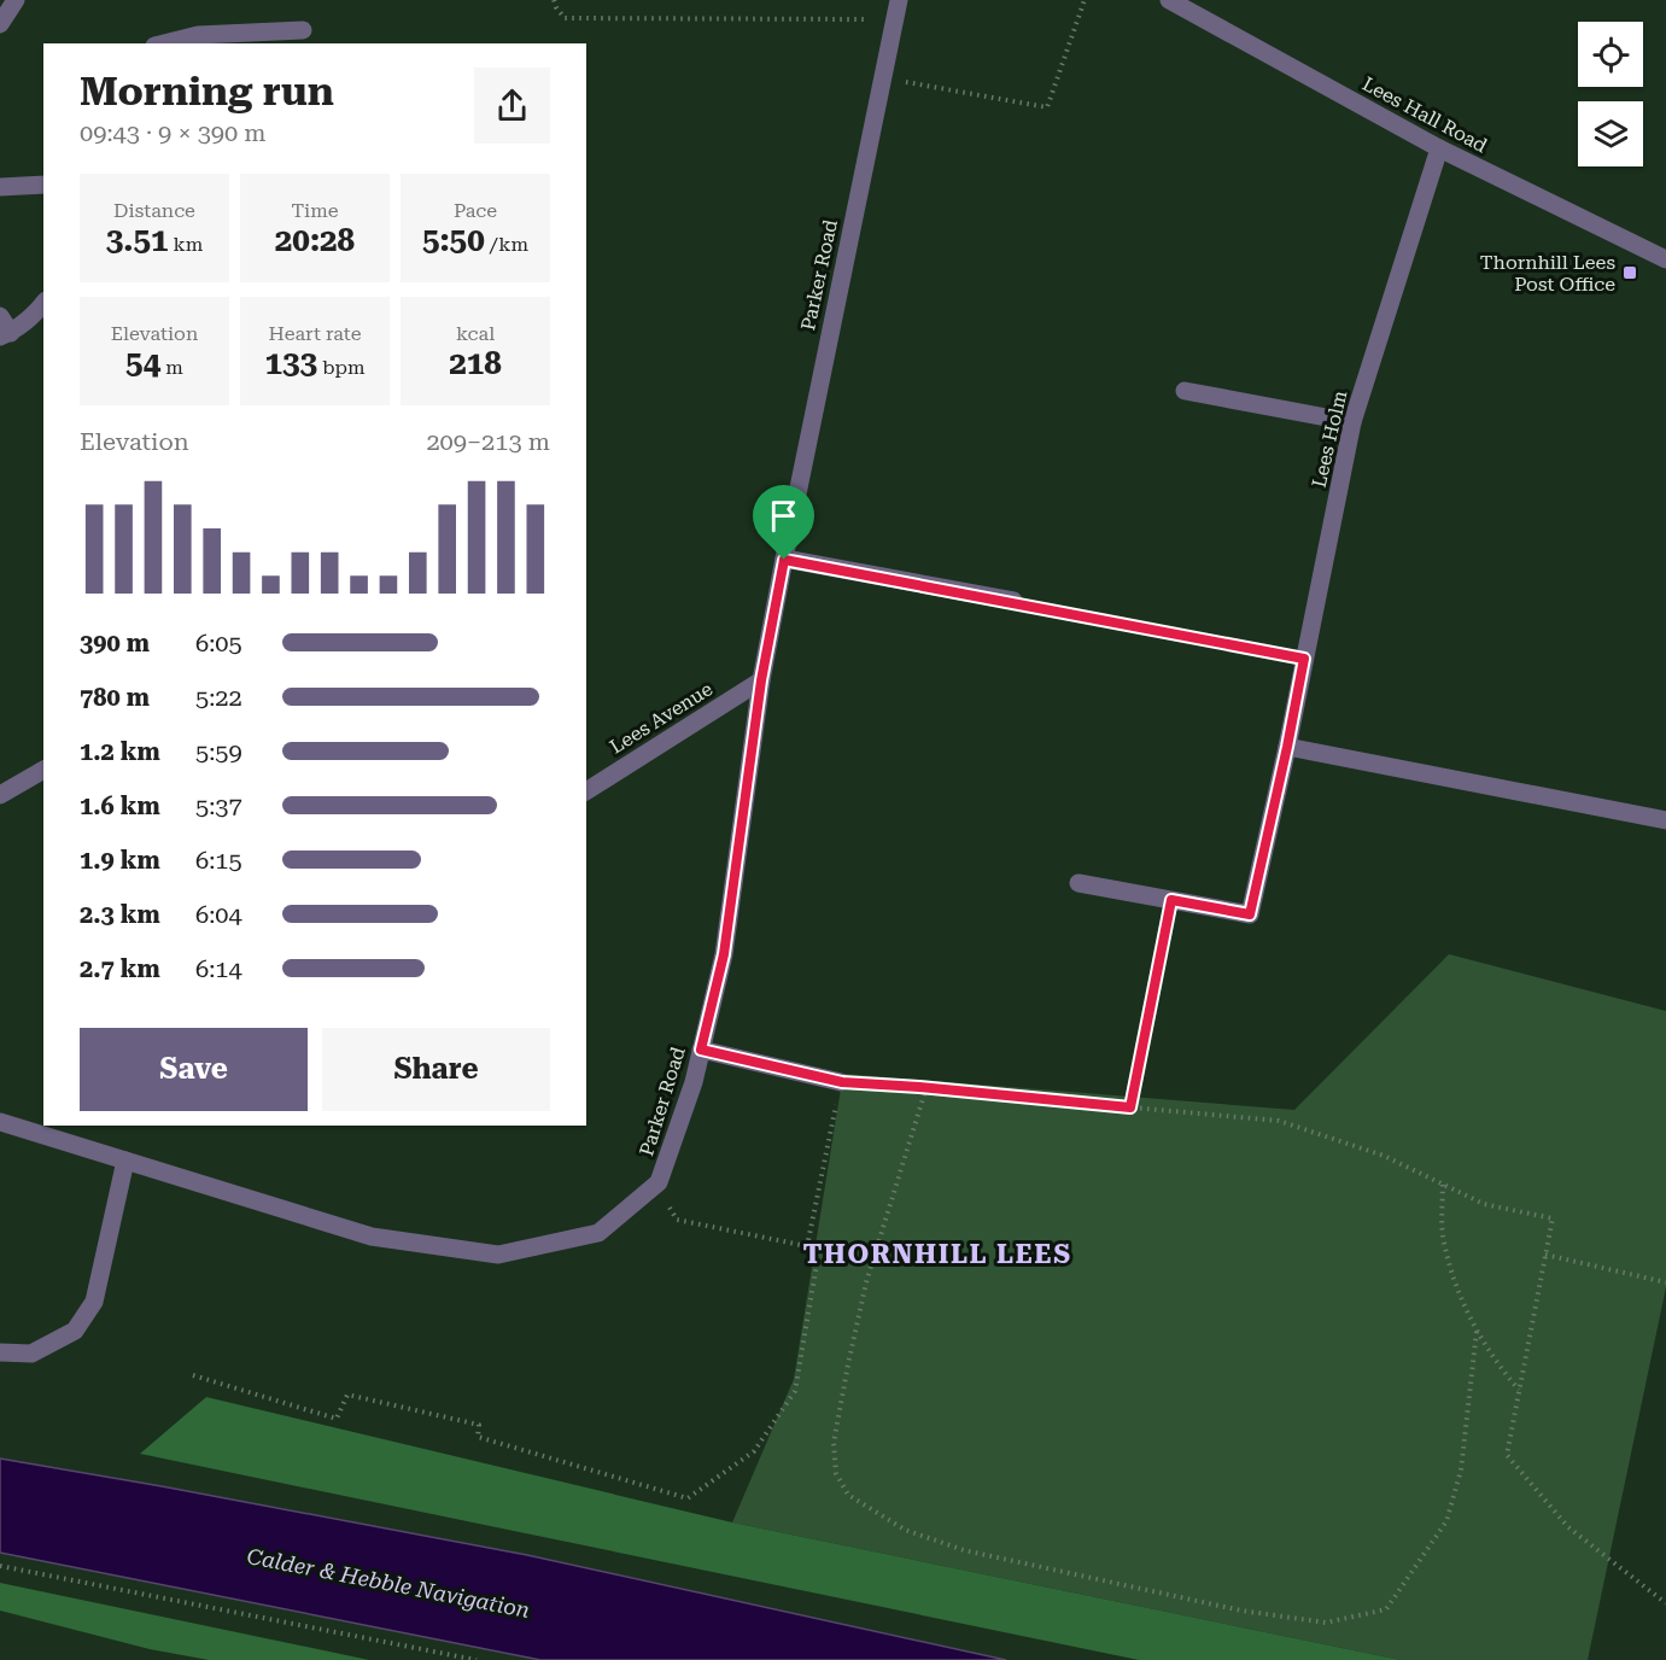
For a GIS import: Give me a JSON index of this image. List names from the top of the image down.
{
  "streets": {
    "street": [
      "Lees Hall Road",
      "Parker Road",
      "Lees Holm",
      "Lees Avenue"
    ]
  },
  "crossings": [
    ["Lees Hall Road", "Lees Holm"],
    ["Parker Road", "Lees Avenue"]
  ],
  "districts": ["THORNHILL LEES"],
  "water": ["Calder & Hebble Navigation"],
  "places": {
    "transit": ["Thornhill Lees Post Office"]
  },
  "page": {
    "heading": ["Morning run", "09:43 · 9 × 390 m"],
    "stats": [
      ["Distance", "3.51 km"],
      ["Time", "20:28"],
      ["Pace", "5:50 /km"],
      ["Elevation", "54 m"],
      ["Heart rate", "133 bpm"],
      ["kcal", "218"]
    ],
    "chart": ["Elevation", "209–213 m"],
    "list": [
      {
        "name": "390 m",
        "note": "6:05"
      },
      {
        "name": "780 m",
        "note": "5:22"
      },
      {
        "name": "1.2 km",
        "note": "5:59"
      },
      {
        "name": "1.6 km",
        "note": "5:37"
      },
      {
        "name": "1.9 km",
        "note": "6:15"
      },
      {
        "name": "2.3 km",
        "note": "6:04"
      },
      {
        "name": "2.7 km",
        "note": "6:14"
      }
    ],
    "buttons": ["Save", "Share"]
  }
}
